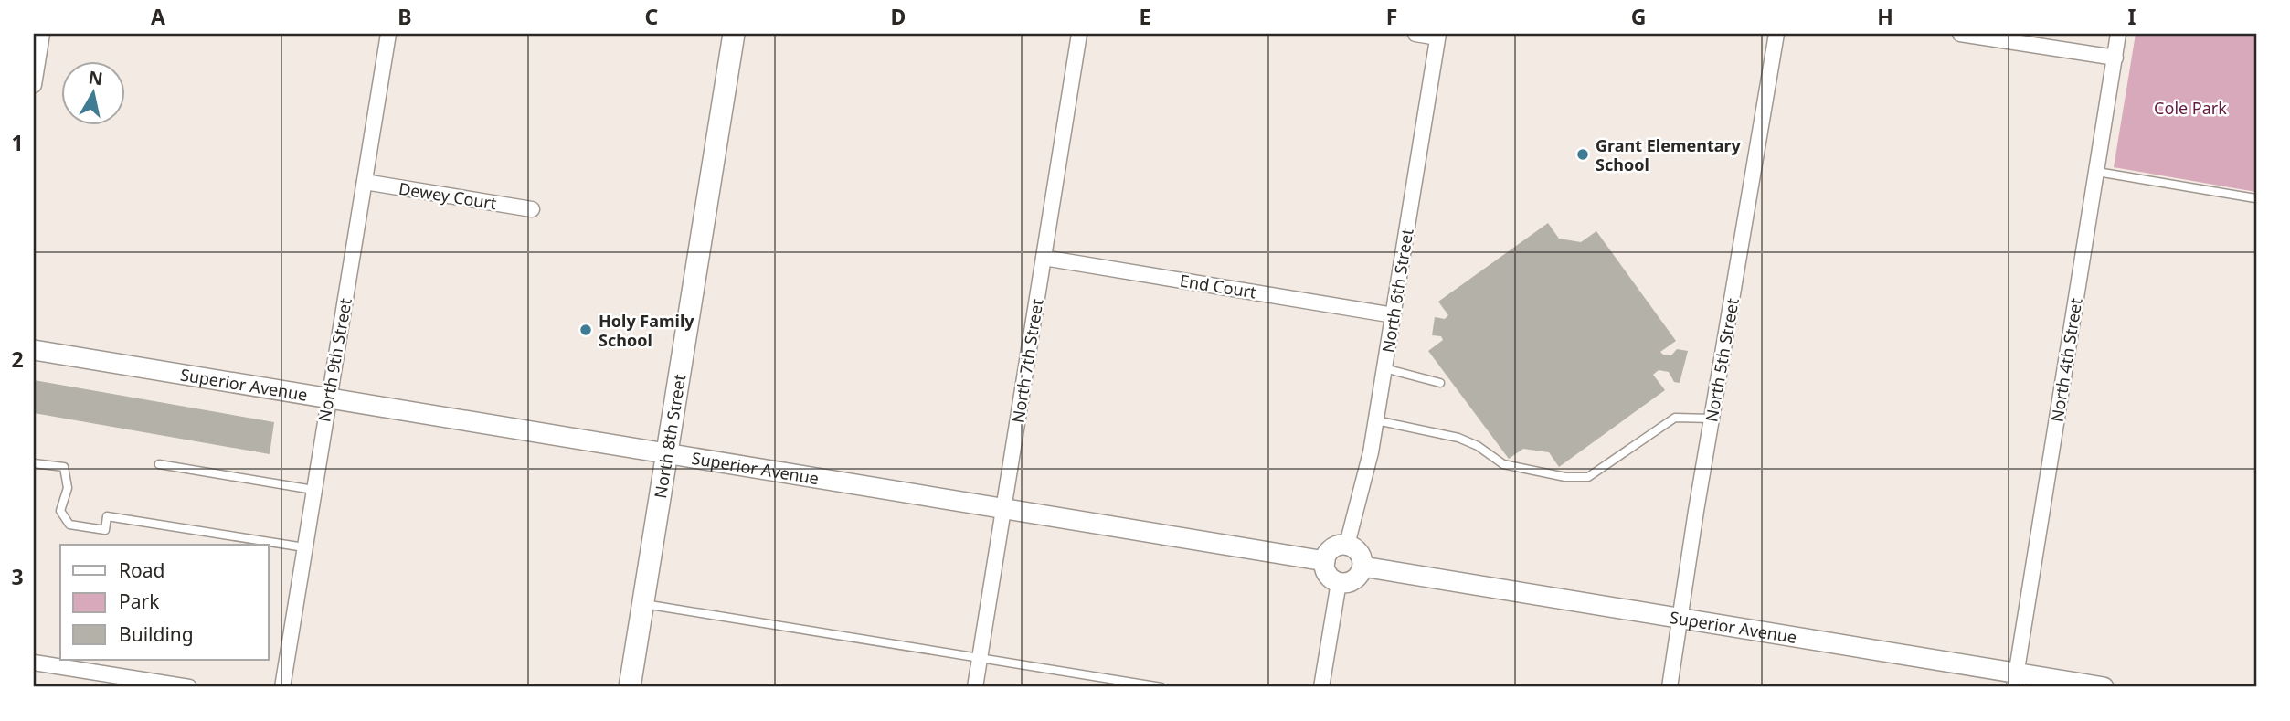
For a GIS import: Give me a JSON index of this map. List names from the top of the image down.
{
  "streets": {
    "main road": ["North 8th Street"],
    "street": [
      "Dewey Court",
      "End Court",
      "North 6th Street",
      "North 9th Street",
      "North 5th Street",
      "North 4th Street",
      "North 7th Street",
      "Superior Avenue"
    ]
  },
  "crossings": [
    ["Dewey Court", "North 9th Street"],
    ["End Court", "North 6th Street"],
    ["End Court", "North 7th Street"],
    ["North 6th Street", "Superior Avenue"],
    ["North 9th Street", "Superior Avenue"],
    ["North 5th Street", "Superior Avenue"],
    ["North 4th Street", "Superior Avenue"],
    ["North 7th Street", "Superior Avenue"],
    ["Superior Avenue", "North 8th Street"]
  ],
  "parks": ["Cole Park"],
  "places": ["Grant Elementary School", "Holy Family School"],
  "legend": ["Road", "Park", "Building"],
  "north": "top",
  "grid": {
    "columns": [
      "A",
      "B",
      "C",
      "D",
      "E",
      "F",
      "G",
      "H",
      "I"
    ],
    "rows": ["1", "2", "3"]
  }
}
